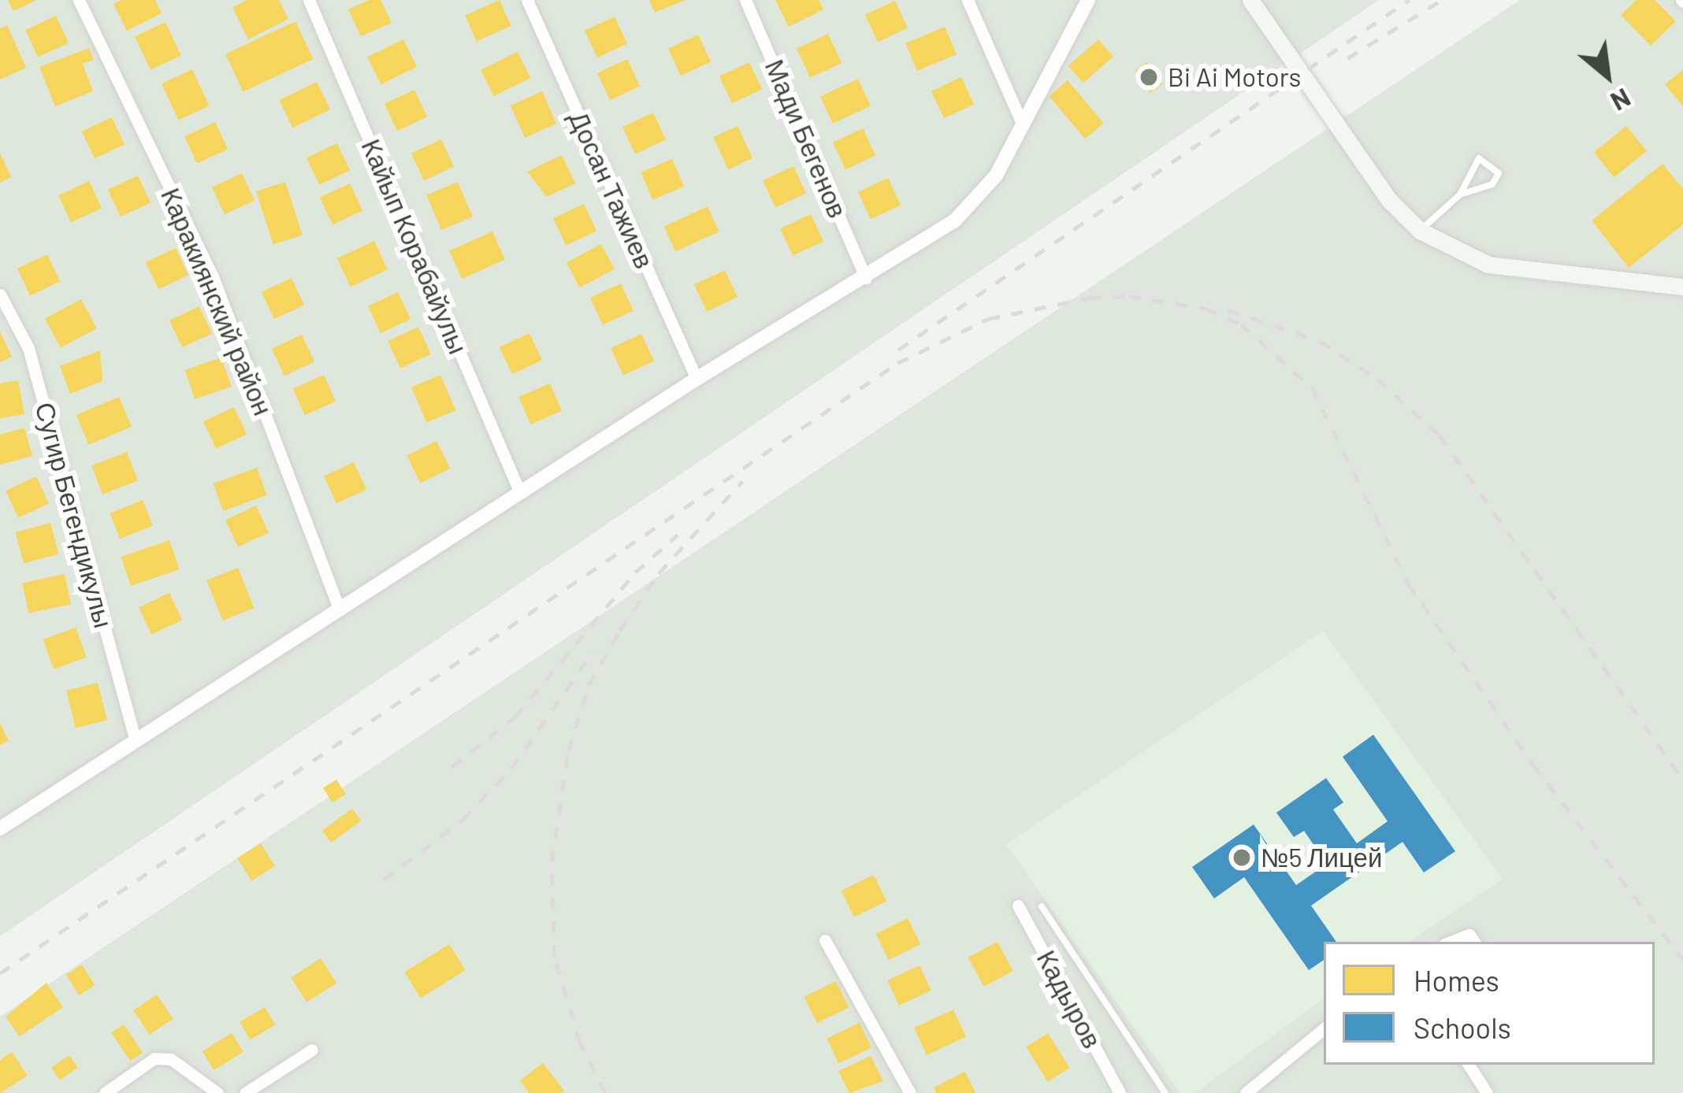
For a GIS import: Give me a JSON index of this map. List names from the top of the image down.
{
  "streets": {
    "street": [
      "Мади Бегенов",
      "Досан Тажиев",
      "Кайып Корабайулы",
      "Каракиянский район",
      "Сугир Бегендикулы",
      "Кадыров"
    ]
  },
  "places": ["Bi Ai Motors", "№5 Лицей"],
  "legend": ["Homes", "Schools"],
  "north": "bottom right"
}
